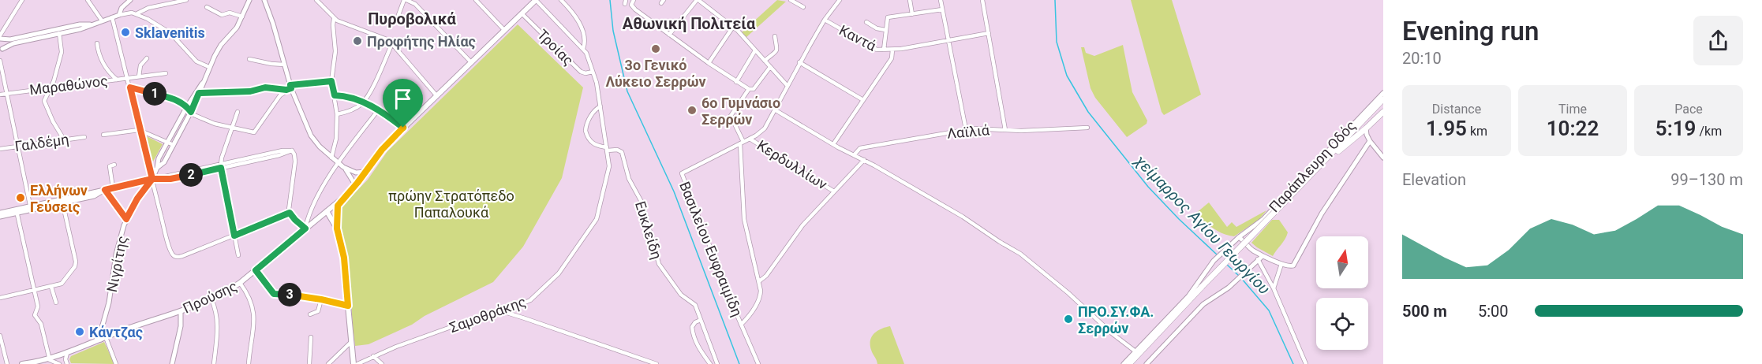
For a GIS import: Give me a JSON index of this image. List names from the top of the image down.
{
  "streets": {
    "main road": ["Προύσης"],
    "street": [
      "Καντά",
      "Τροίας",
      "Μαραθώνος",
      "Λαϊλιά",
      "Γαλδέμη",
      "Κερδυλλίων",
      "Παράπλευρη Οδός",
      "Ευκλείδη",
      "Βασιλείου Ευφραιμίδη",
      "Νιγρίτης",
      "Σαμοθράκης"
    ]
  },
  "crossings": [
    ["Τροίας", "Προύσης"],
    ["Ευκλείδη", "Σαμοθράκης"],
    ["Νιγρίτης", "Προύσης"]
  ],
  "districts": ["Πυροβολικά", "Αθωνική Πολιτεία"],
  "water": ["χείμαρρος Αγίου Γεωργίου"],
  "parks": ["πρώην Στρατόπεδο Παπαλουκά"],
  "places": [
    "Sklavenitis",
    "Προφήτης Ηλίας",
    "3ο Γενικό Λύκειο Σερρών",
    "6ο Γυμνάσιο Σερρών",
    "Ελλήνων Γεύσεις",
    "ΠΡΟ.ΣΥ.ΦΑ. Σερρών",
    "Κάντζας"
  ],
  "north": "top",
  "page": {
    "heading": ["Evening run", "20:10"],
    "stats": [
      ["Distance", "1.95 km"],
      ["Time", "10:22"],
      ["Pace", "5:19 /km"]
    ],
    "pins": ["1", "2", "3"],
    "chart": ["Elevation", "99–130 m"],
    "list": [
      {
        "name": "500 m",
        "note": "5:00"
      }
    ]
  }
}
